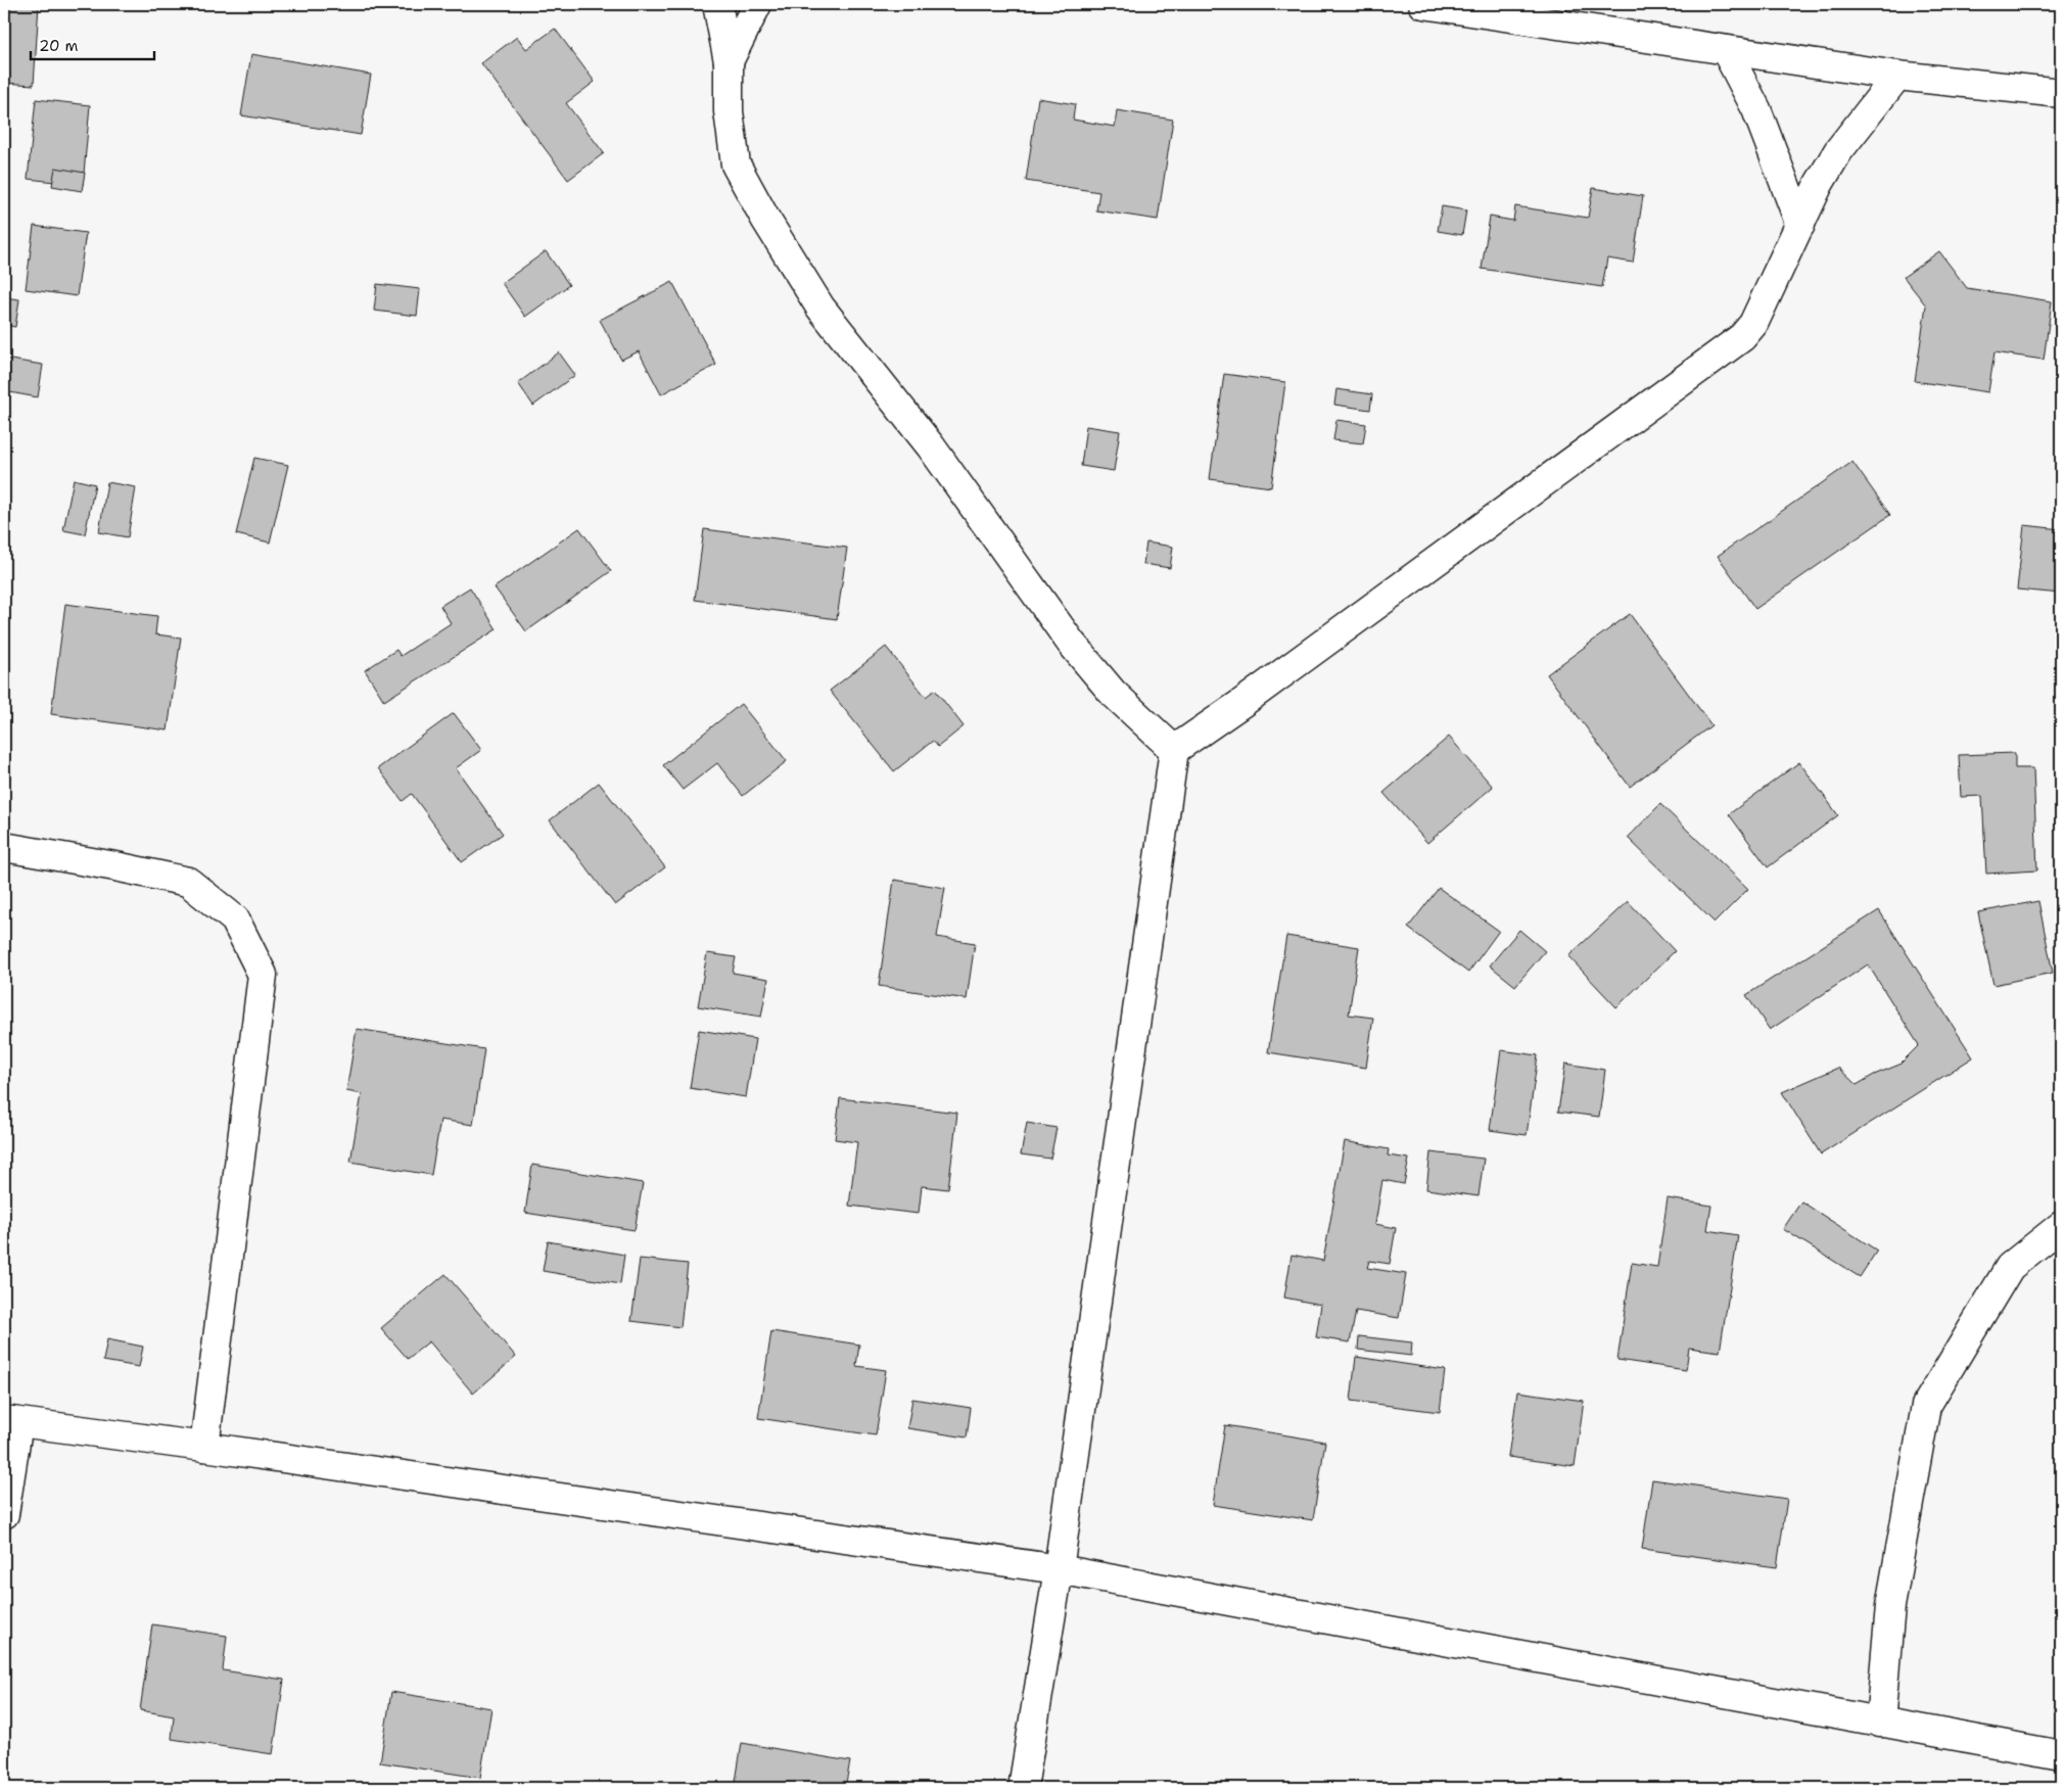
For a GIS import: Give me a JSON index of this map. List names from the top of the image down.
{
  "scale_bar": "20 m"
}
